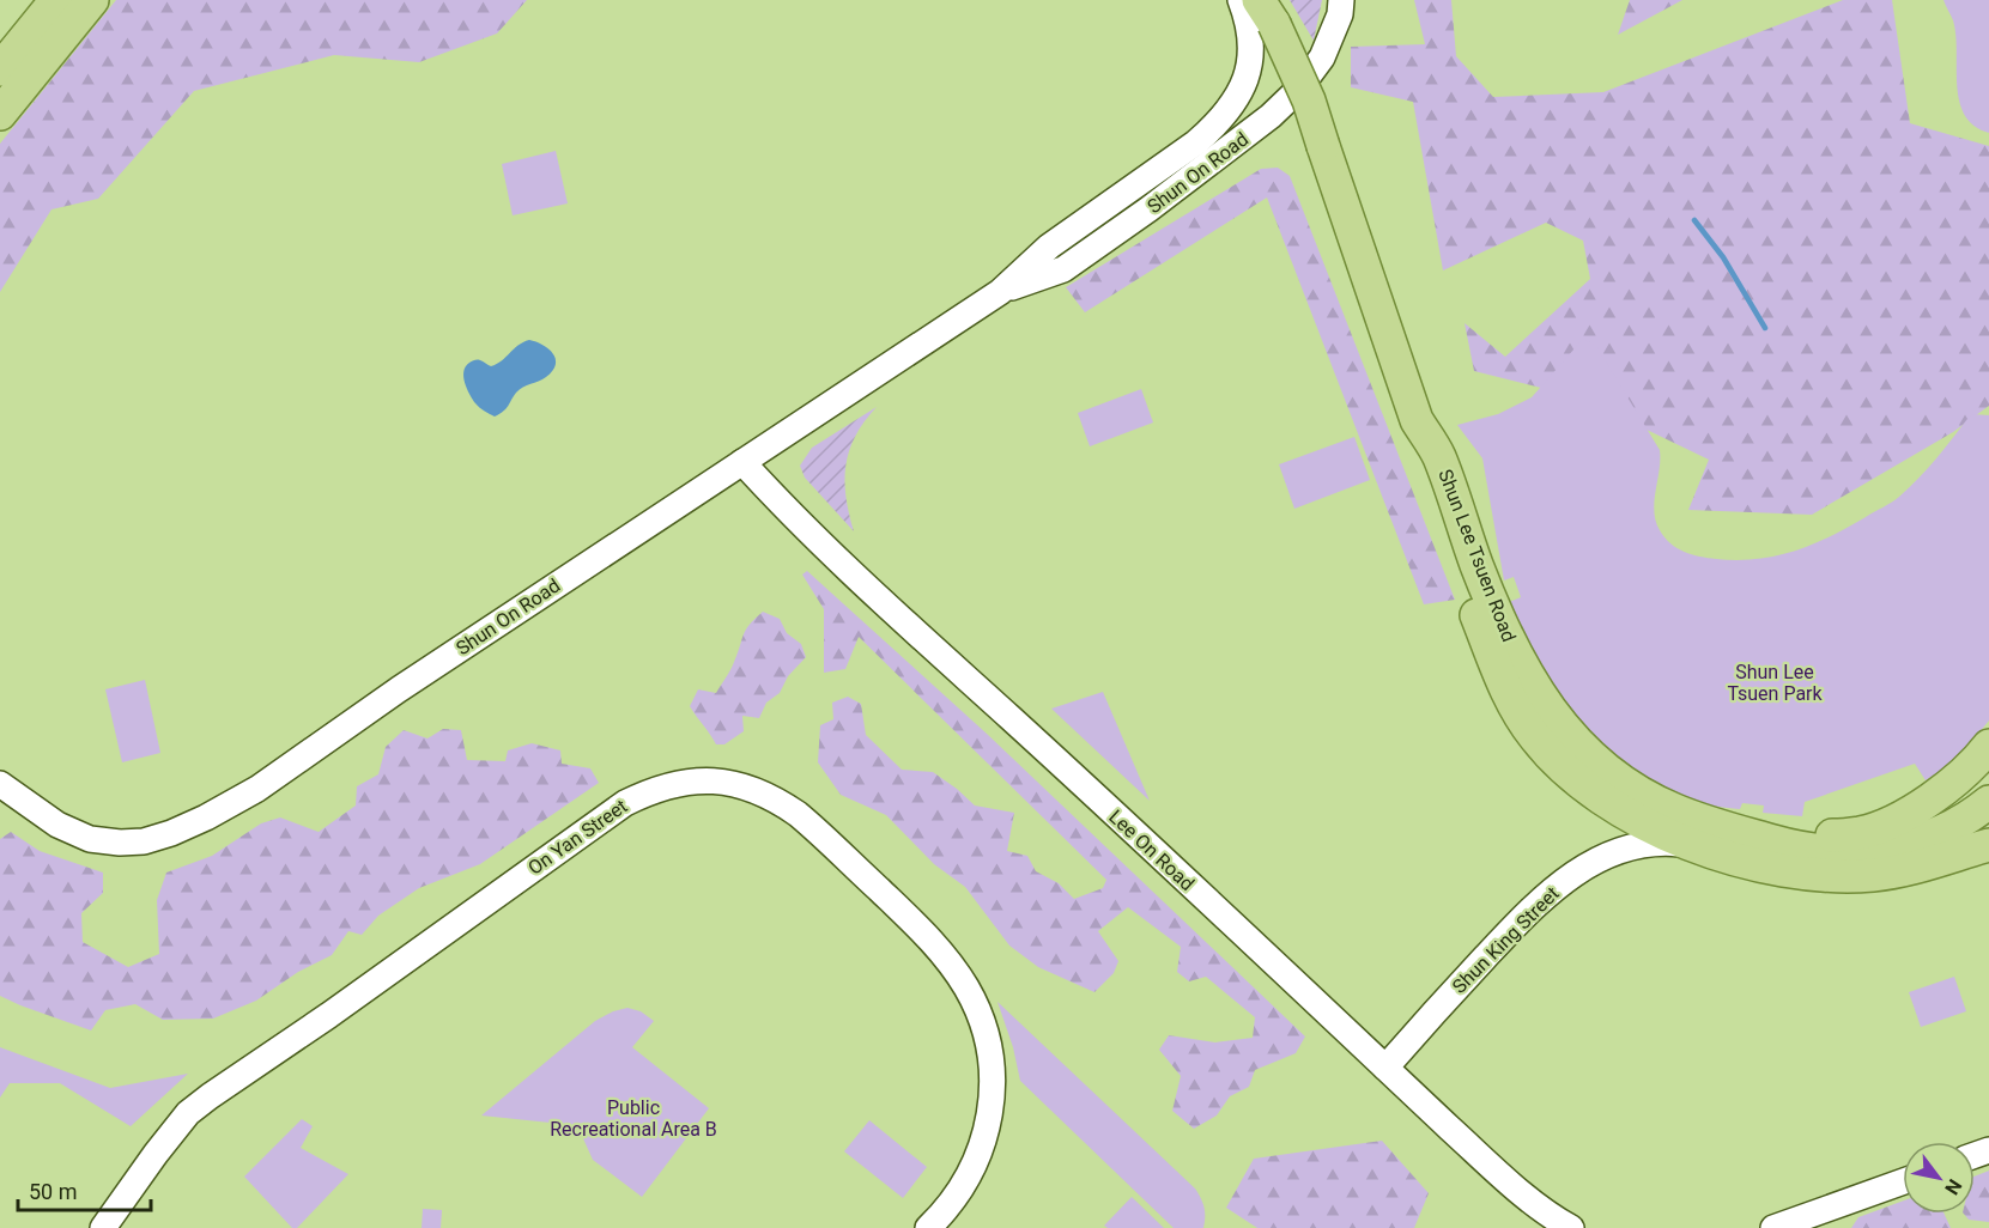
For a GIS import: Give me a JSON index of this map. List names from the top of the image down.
{
  "streets": {
    "main road": ["Shun Lee Tsuen Road"],
    "street": [
      "Shun On Road",
      "On Yan Street",
      "Lee On Road",
      "Shun King Street"
    ]
  },
  "crossings": [
    ["Shun On Road", "Lee On Road"],
    ["Shun Lee Tsuen Road", "Shun King Street"],
    ["Lee On Road", "Shun King Street"]
  ],
  "parks": ["Shun Lee Tsuen Park", "Public Recreational Area B"],
  "scale_bar": "50 m",
  "north": "bottom right"
}
